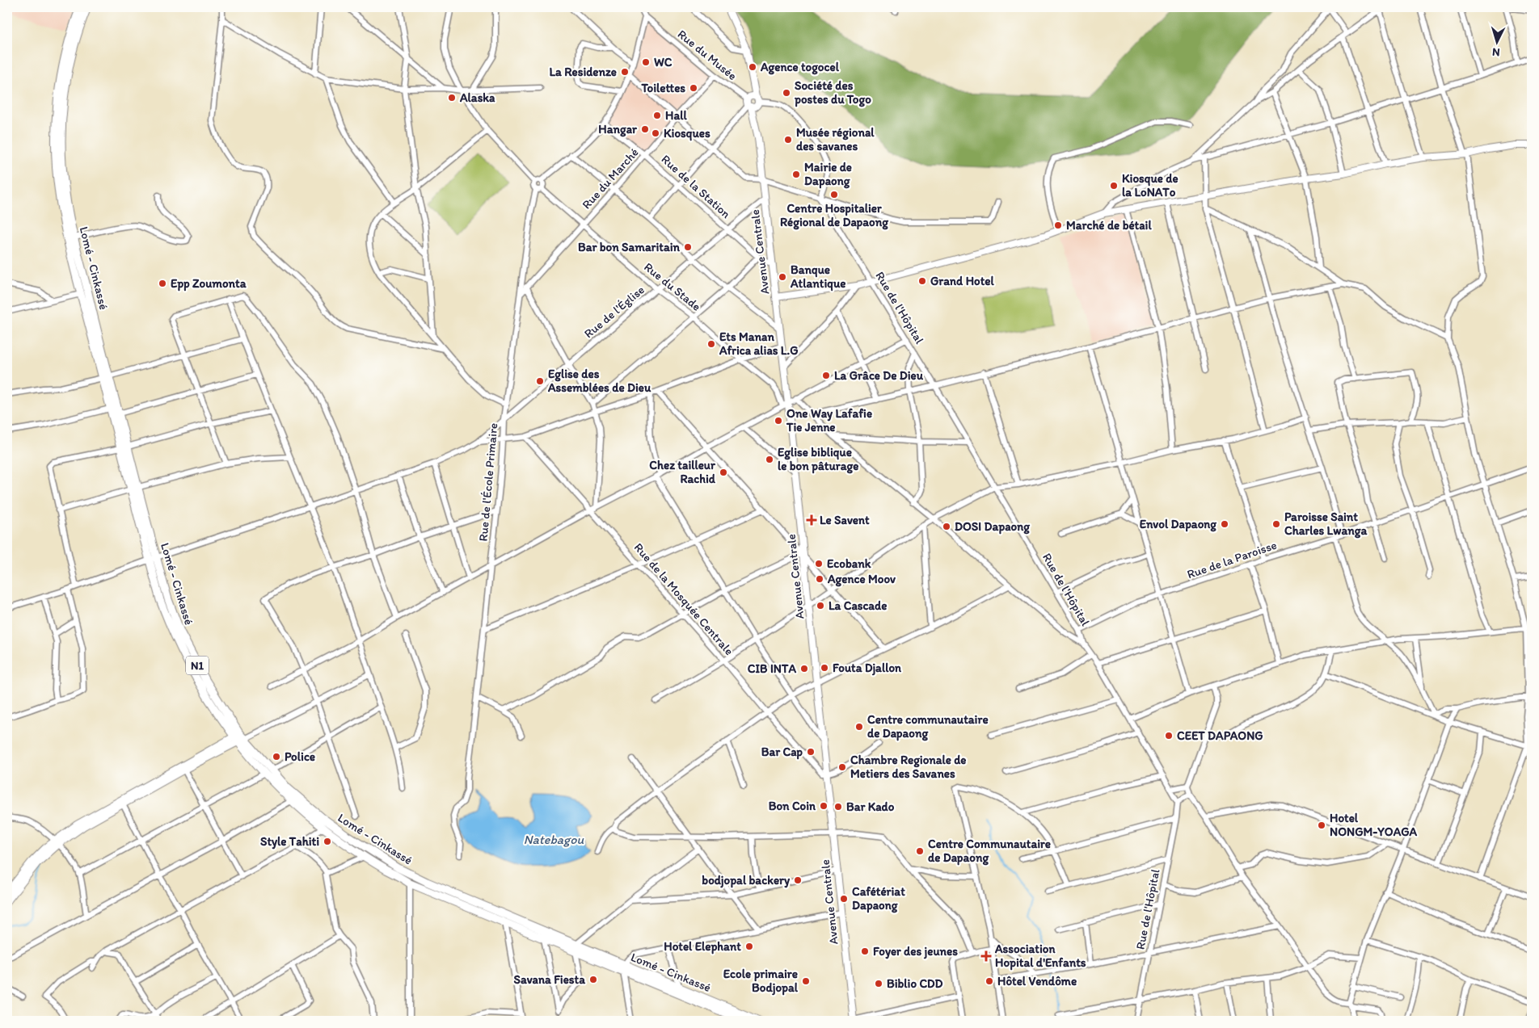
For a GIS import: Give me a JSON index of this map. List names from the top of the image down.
{
  "streets": {
    "highway": ["Lomé - Cinkassé", "N1"],
    "main road": ["Avenue Centrale"],
    "street": [
      "Rue du Musée",
      "Rue du Marché",
      "Rue de la Station",
      "Rue du Stade",
      "Rue de l'Hôpital",
      "Rue de l'Église",
      "Rue de l'École Primaire",
      "Rue de la Paroisse",
      "Rue de la Mosquée Centrale"
    ]
  },
  "crossings": [
    ["Rue du Musée", "Rue du Marché"],
    ["Rue du Musée", "Avenue Centrale"],
    ["Rue du Musée", "Rue de l'Hôpital"],
    ["Rue du Marché", "Rue de la Station"],
    ["Rue du Marché", "Rue du Stade"],
    ["Rue du Marché", "Rue de l'École Primaire"],
    ["Rue de la Station", "Avenue Centrale"],
    ["Rue de la Station", "Rue de l'Église"],
    ["Avenue Centrale", "Rue du Stade"],
    ["Avenue Centrale", "Rue de l'Église"],
    ["Avenue Centrale", "Rue de la Mosquée Centrale"],
    ["Rue du Stade", "Rue de l'Église"],
    ["Rue du Stade", "Rue de l'École Primaire"],
    ["Rue de l'Hôpital", "Rue de la Paroisse"],
    ["Rue de l'Église", "Rue de l'École Primaire"]
  ],
  "water": ["Natebagou"],
  "places": {
    "other": [
      "WC",
      "Agence togocel",
      "La Residenze",
      "Toilettes",
      "Société des postes du Togo",
      "Alaska",
      "Hall",
      "Hangar",
      "Kiosques",
      "Musée régional des savanes",
      "Mairie de Dapaong",
      "Kiosque de la LoNATo",
      "Centre Hospitalier Régional de Dapaong",
      "Marché de bétail",
      "Bar bon Samaritain",
      "Banque Atlantique",
      "Grand Hotel",
      "Epp Zoumonta",
      "Ets Manan Africa alias L.G",
      "La Grâce De Dieu",
      "Eglise des Assemblées de Dieu",
      "One Way Lafafie Tie Jenne",
      "Eglise biblique le bon pâturage",
      "Chez tailleur Rachid",
      "Envol Dapaong",
      "Paroisse Saint Charles Lwanga",
      "DOSI Dapaong",
      "Ecobank",
      "Agence Moov",
      "La Cascade",
      "Fouta Djallon",
      "CIB INTA",
      "Centre communautaire de Dapaong",
      "CEET DAPAONG",
      "Bar Cap",
      "Police",
      "Chambre Regionale de Metiers des Savanes",
      "Bon Coin",
      "Bar Kado",
      "Hotel NONGM-YOAGA",
      "Style Tahiti",
      "Centre Communautaire de Dapaong",
      "bodjopal backery",
      "Cafétériat Dapaong",
      "Hotel Elephant",
      "Foyer des jeunes",
      "Savana Fiesta",
      "Ecole primaire Bodjopal",
      "Hôtel Vendôme",
      "Biblio CDD"
    ],
    "health": ["Le Savent", "Association Hopital d'Enfants"]
  },
  "north": "bottom"
}
